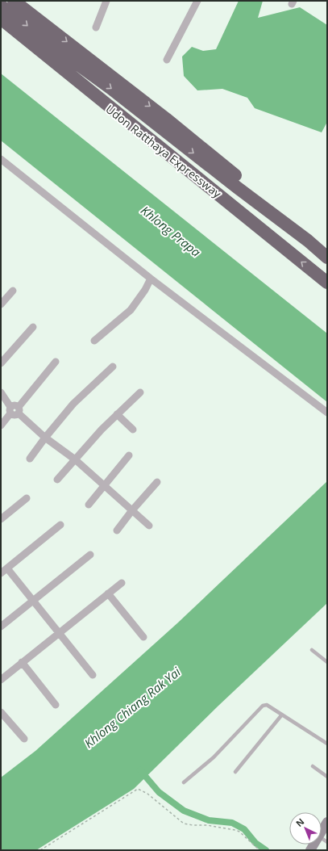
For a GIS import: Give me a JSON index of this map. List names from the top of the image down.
{
  "streets": {
    "highway": ["Udon Ratthaya Expressway"]
  },
  "water": ["Khlong Prapa", "Khlong Chiang Rak Yai"],
  "north": "top left"
}
